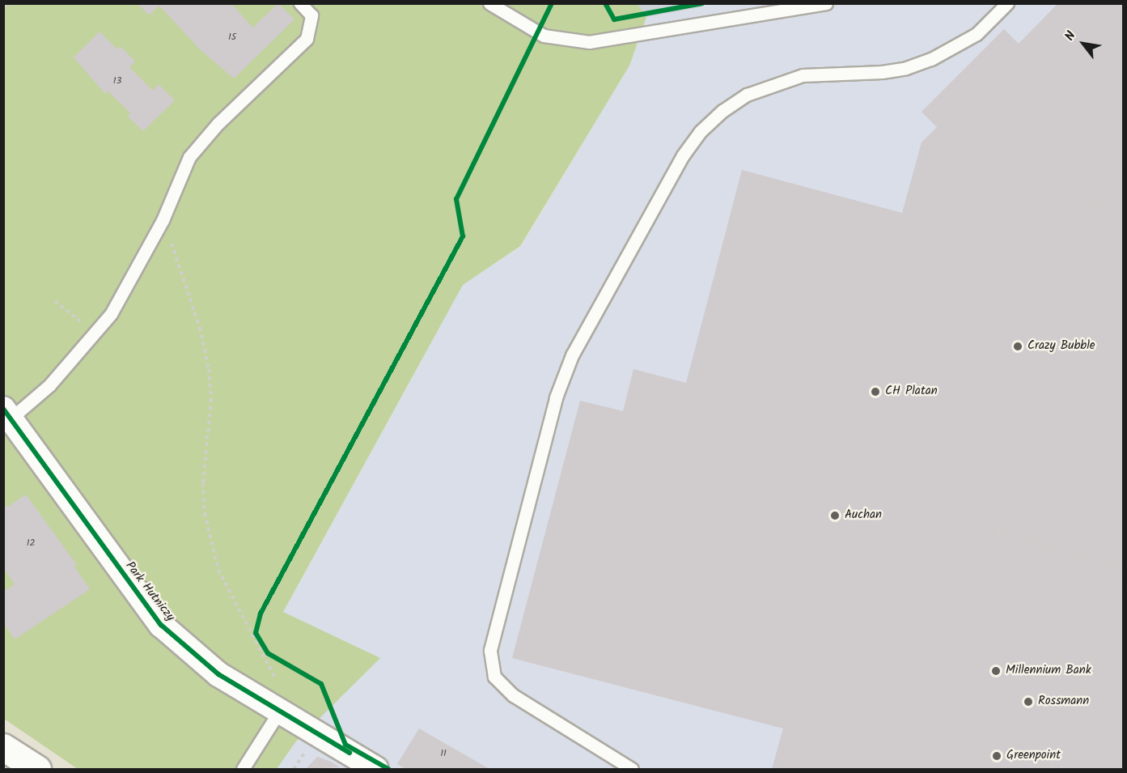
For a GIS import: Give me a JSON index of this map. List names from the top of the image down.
{
  "streets": {
    "street": ["Park Hutniczy"]
  },
  "places": [
    "Crazy Bubble",
    "CH Platan",
    "Auchan",
    "Millennium Bank",
    "Rossmann",
    "Greenpoint"
  ],
  "house_numbers": [
    "15",
    "13",
    "12",
    "11"
  ],
  "north": "top left"
}
